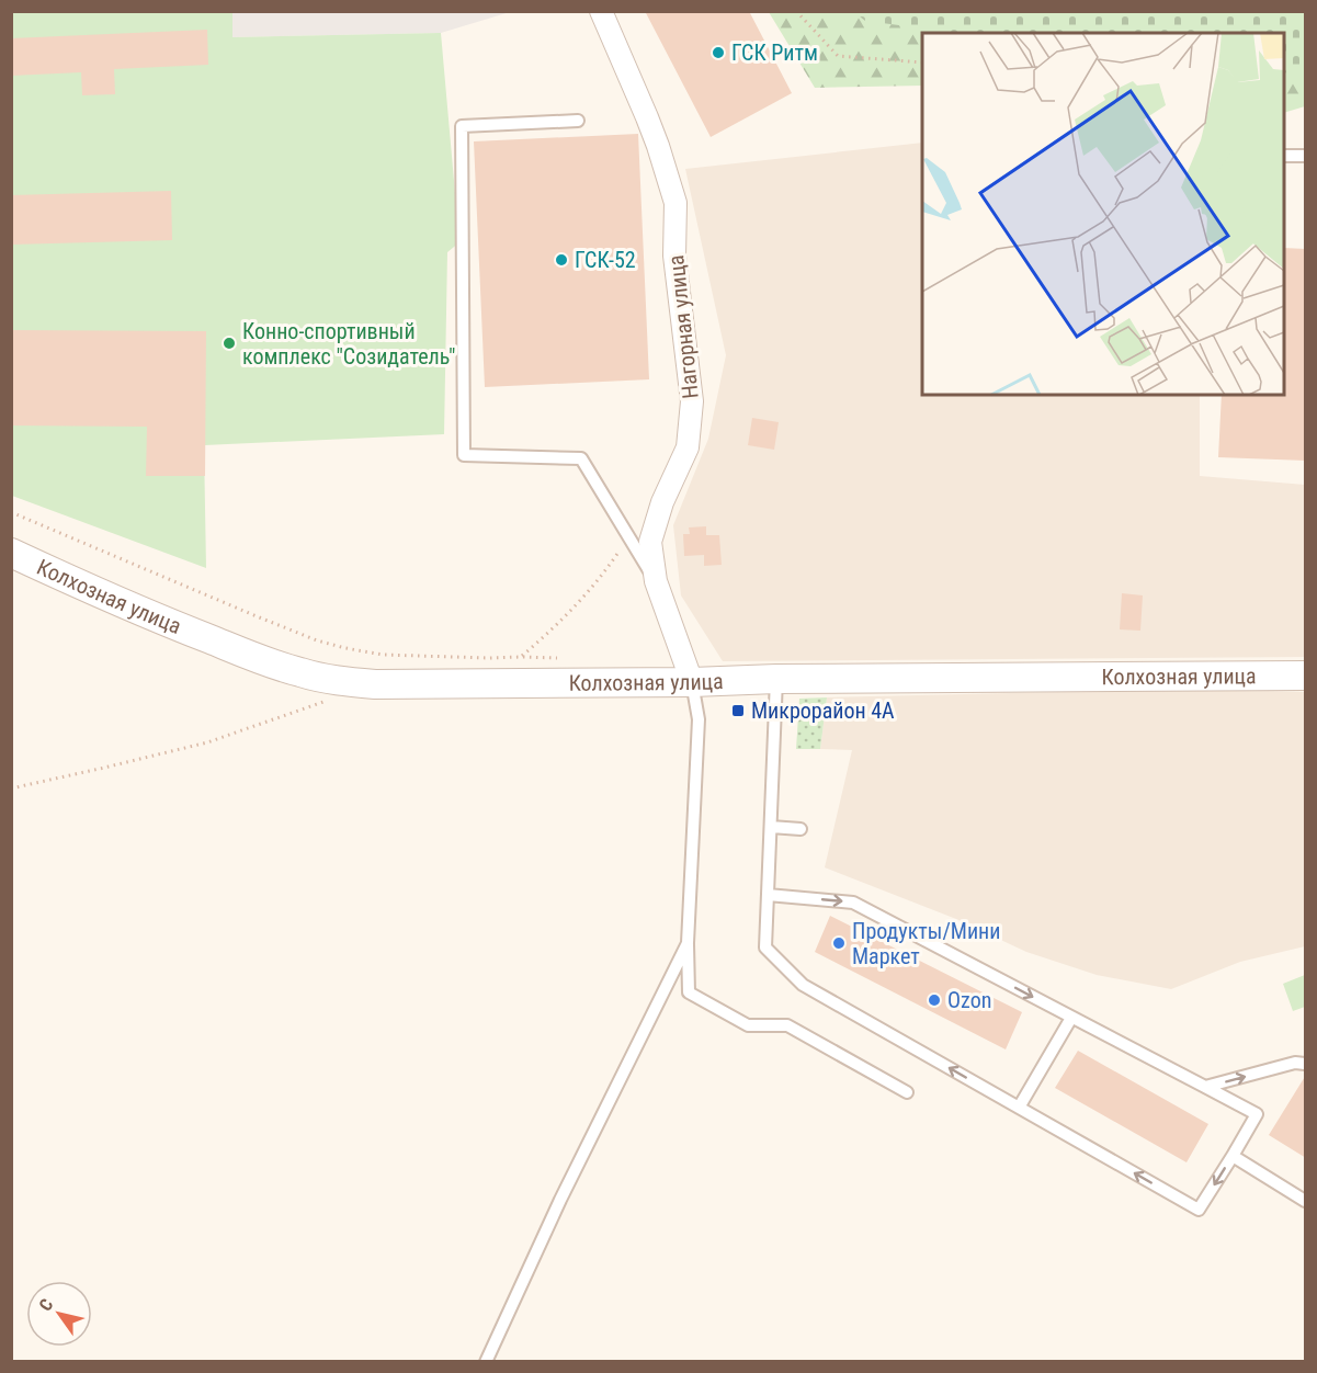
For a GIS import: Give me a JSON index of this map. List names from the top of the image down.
{
  "streets": {
    "street": ["Нагорная улица", "Колхозная улица"]
  },
  "crossings": [
    ["Нагорная улица", "Колхозная улица"]
  ],
  "places": {
    "other": [
      "ГСК Ритм",
      "ГСК-52",
      "Конно-спортивный комплекс \"Созидатель\"",
      "Продукты/Мини Маркет",
      "Ozon"
    ],
    "transit": ["Микрорайон 4А"]
  },
  "north": "top left"
}
